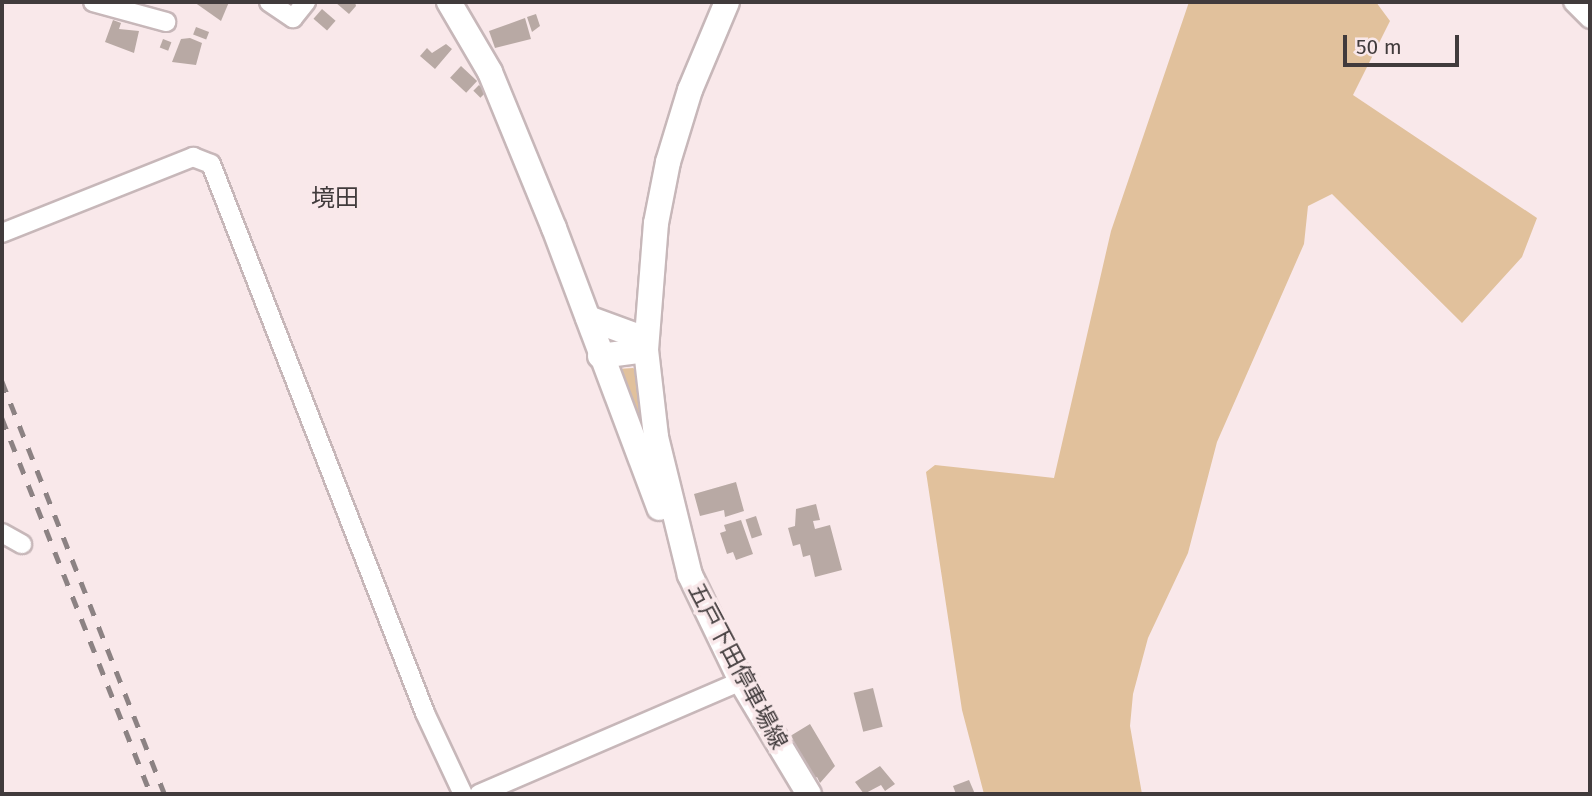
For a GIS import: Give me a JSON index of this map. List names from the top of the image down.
{
  "streets": {
    "main road": ["五戸下田停車場線"]
  },
  "districts": ["境田"],
  "scale_bar": "50 m"
}
